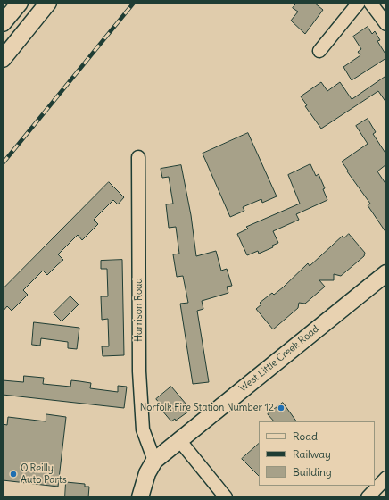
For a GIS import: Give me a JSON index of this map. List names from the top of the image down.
{
  "streets": {
    "main road": ["West Little Creek Road"],
    "street": ["Harrison Road"]
  },
  "crossings": [
    ["Harrison Road", "West Little Creek Road"]
  ],
  "places": ["Norfolk Fire Station Number 12", "O'Reilly Auto Parts"],
  "legend": ["Road", "Railway", "Building"]
}
